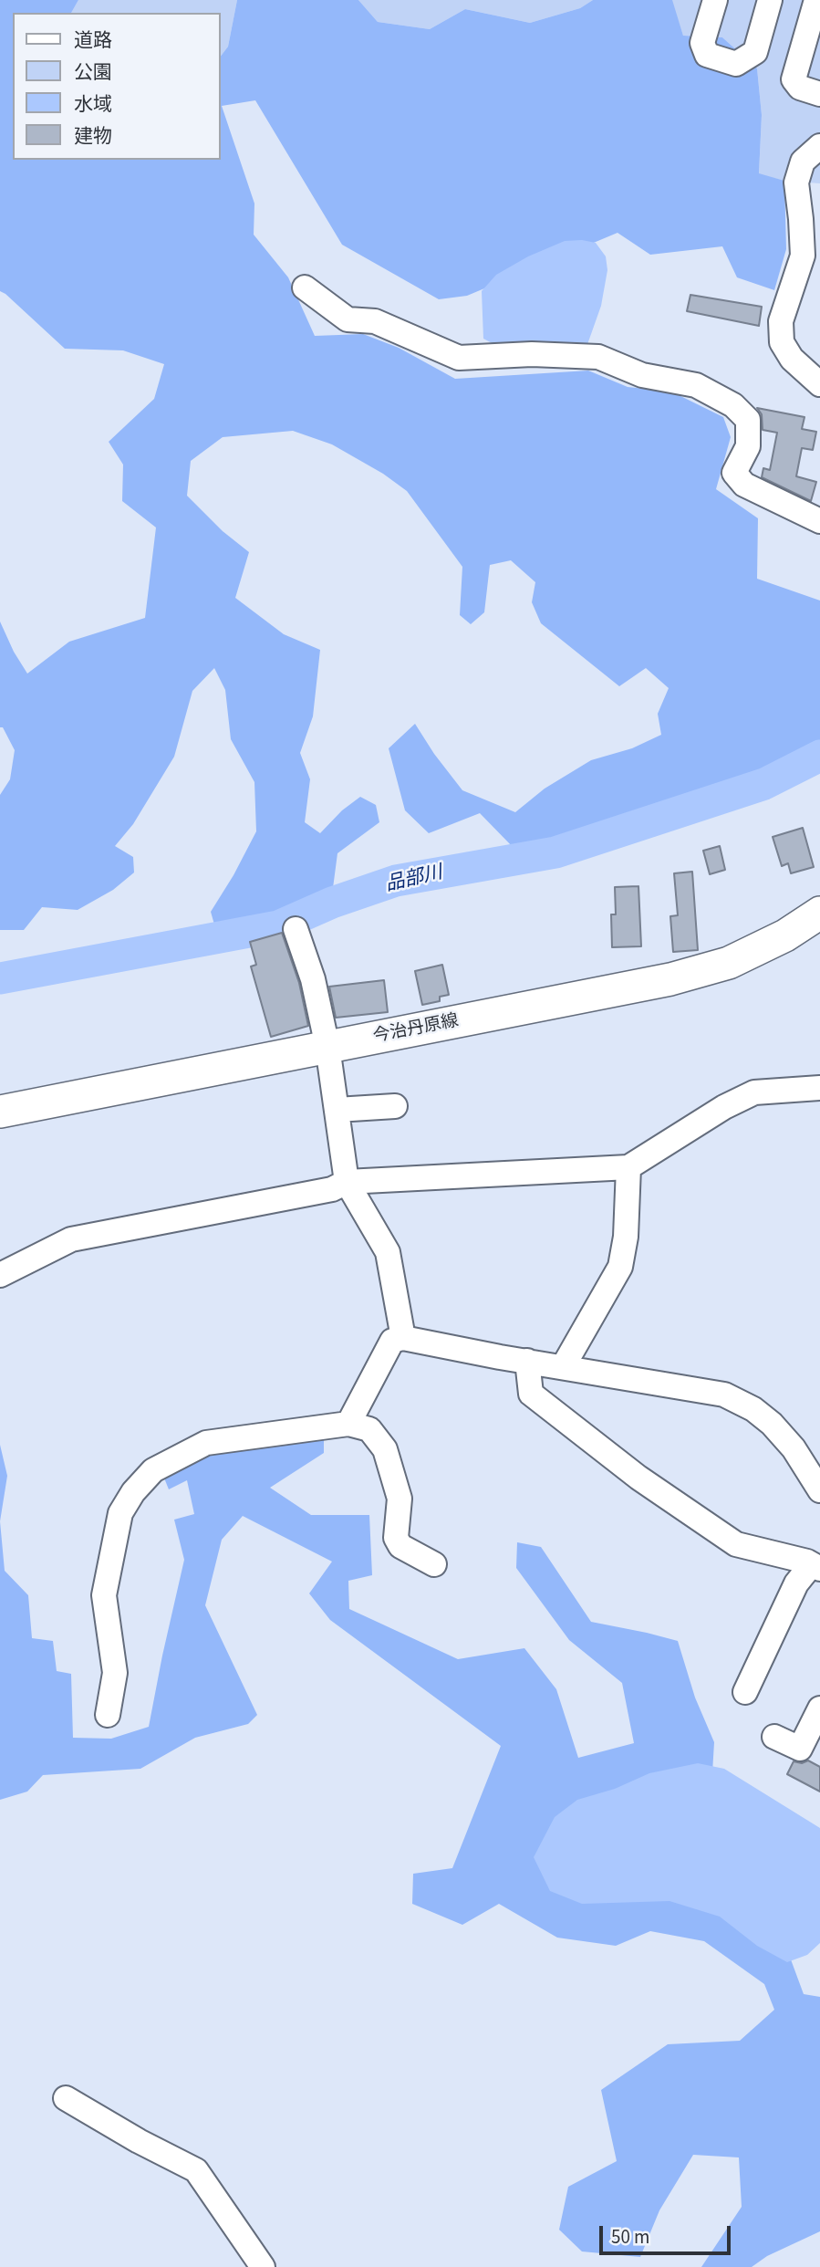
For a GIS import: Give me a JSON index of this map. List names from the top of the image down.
{
  "streets": {
    "main road": ["今治丹原線"]
  },
  "water": ["品部川"],
  "legend": [
    "道路",
    "公園",
    "水域",
    "建物"
  ],
  "scale_bar": "50 m"
}
